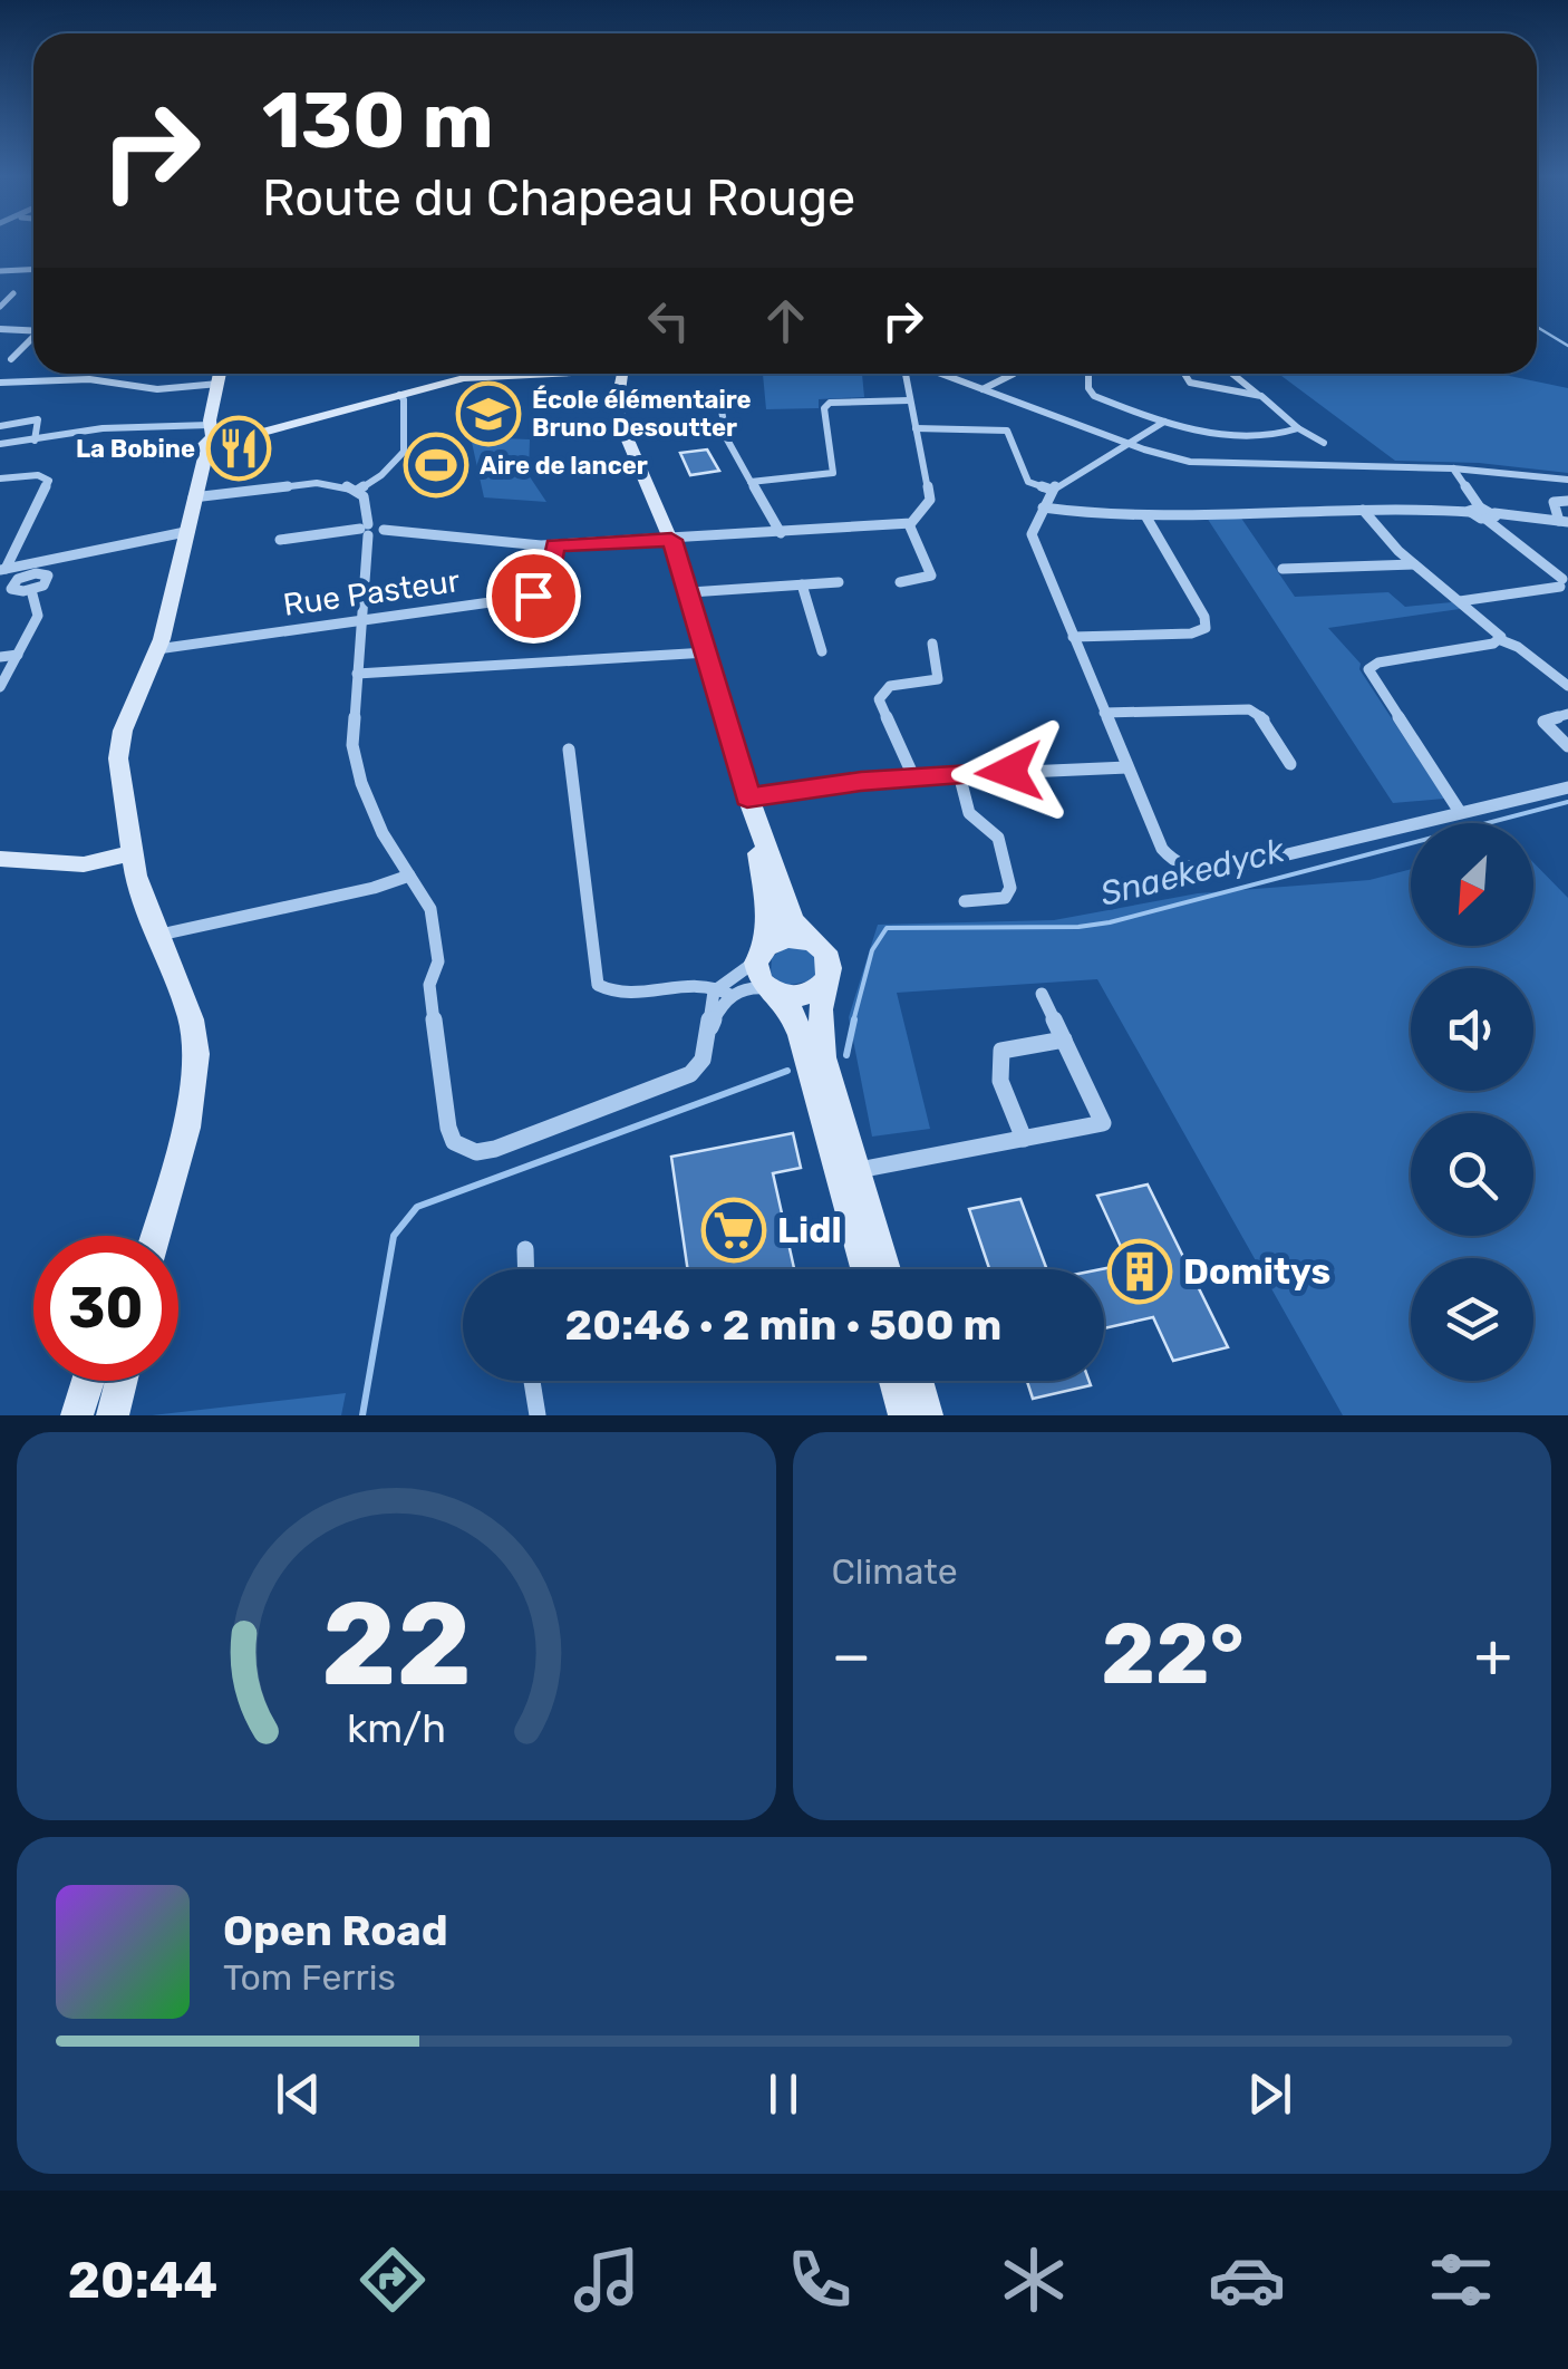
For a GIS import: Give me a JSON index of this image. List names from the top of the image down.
{
  "streets": {
    "street": ["Rue Pasteur"]
  },
  "water": ["Snaekedyck"],
  "places": {
    "school or university": ["École élémentaire Bruno Desoutter"],
    "restaurant": ["La Bobine"],
    "sports": ["Aire de lancer"],
    "supermarket": ["Lidl"],
    "building": ["Domitys"]
  },
  "north": "bottom left",
  "page": {
    "turn": ["130 m", "Route du Chapeau Rouge"],
    "limit": "30",
    "trip": "20:46 · 2 min · 500 m",
    "tile": "Climate",
    "heat": ["−", "22°", "+"],
    "song": ["Open Road", "Tom Ferris"],
    "tabs": "20:44",
    "gauge": ["22", "km/h"]
  }
}
